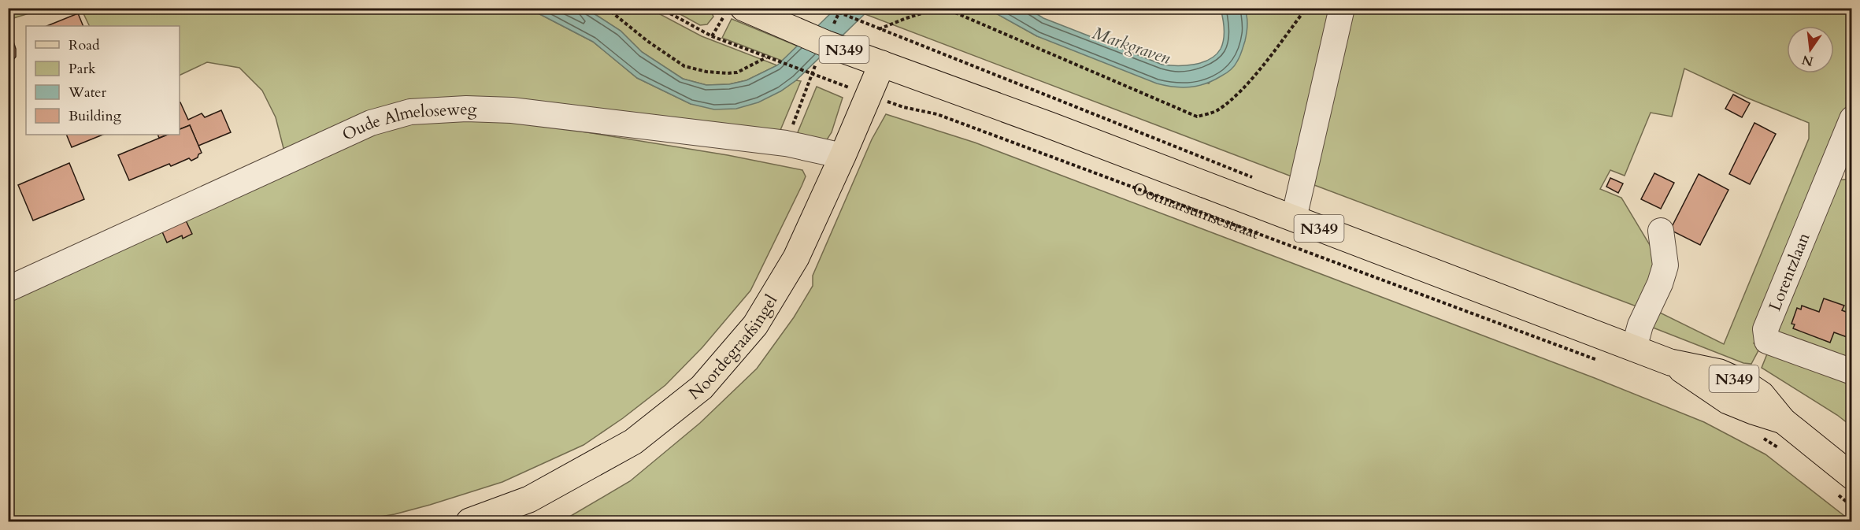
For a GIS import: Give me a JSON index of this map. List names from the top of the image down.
{
  "streets": {
    "main road": ["N349", "Ootmarsumsestraat", "Noordegraafsingel"],
    "street": ["Oude Almeloseweg", "Lorentzlaan"]
  },
  "crossings": [
    ["Oude Almeloseweg", "Noordegraafsingel"],
    ["Ootmarsumsestraat", "Noordegraafsingel"]
  ],
  "water": ["Markgraven"],
  "legend": [
    "Road",
    "Park",
    "Water",
    "Building"
  ],
  "north": "bottom"
}
